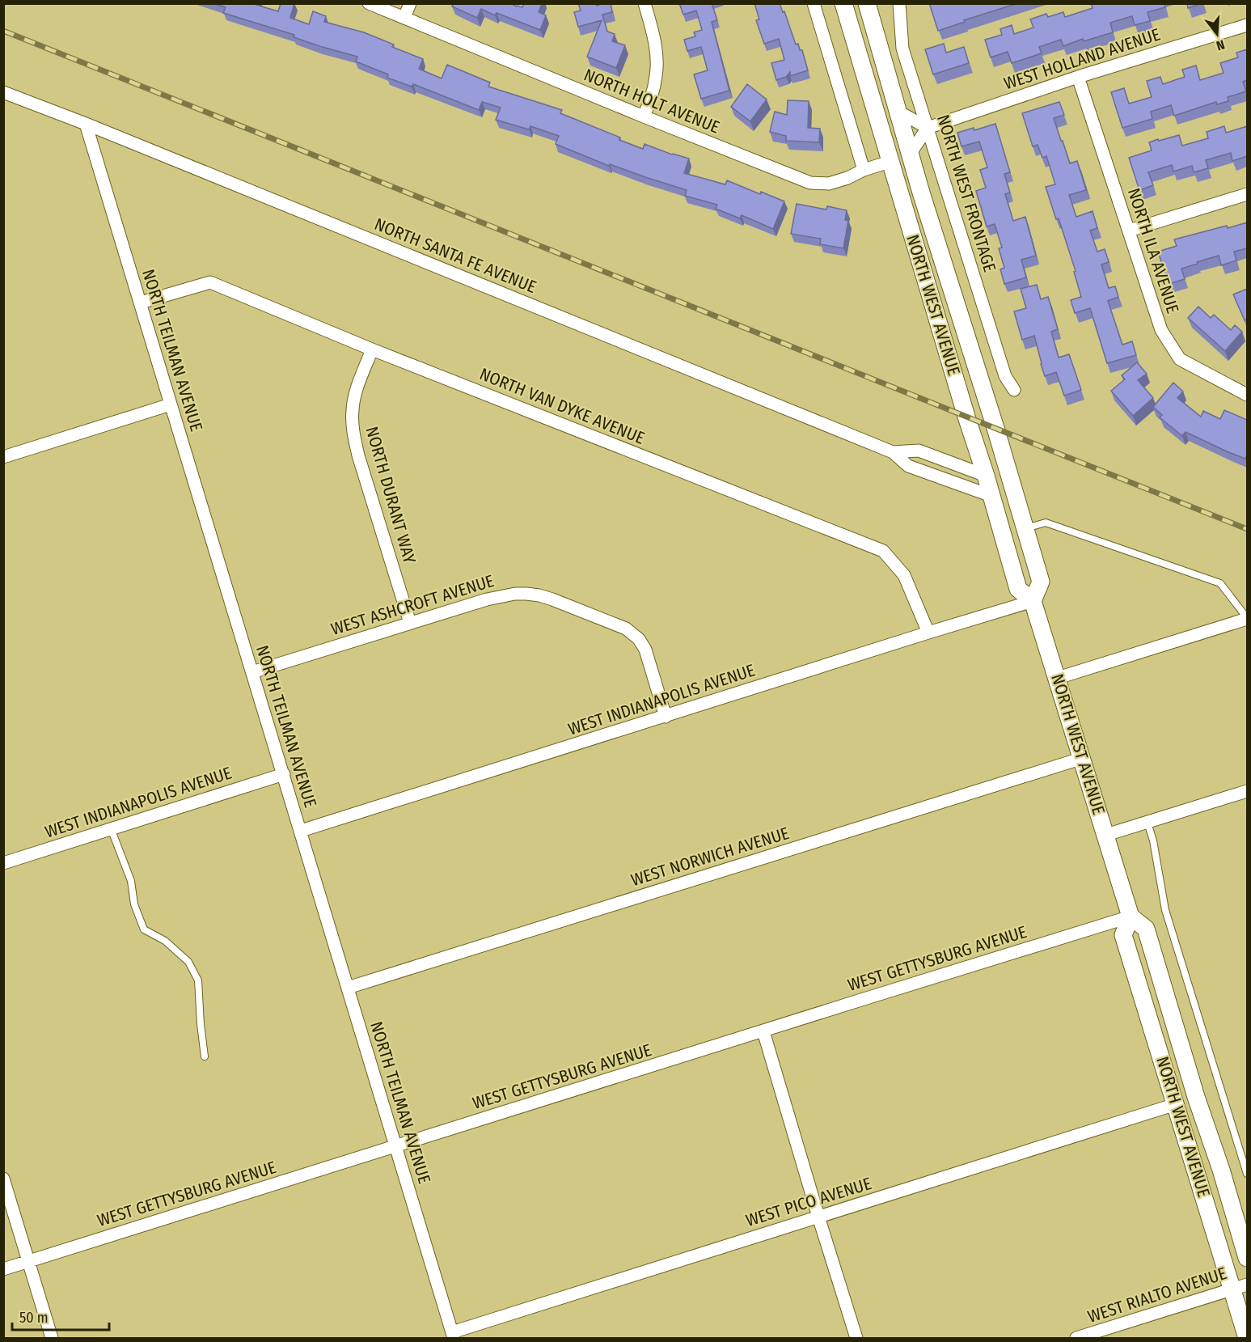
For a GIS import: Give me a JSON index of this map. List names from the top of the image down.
{
  "streets": {
    "main road": ["NORTH WEST AVENUE"],
    "street": [
      "WEST HOLLAND AVENUE",
      "NORTH HOLT AVENUE",
      "NORTH WEST FRONTAGE",
      "NORTH ILA AVENUE",
      "NORTH SANTA FE AVENUE",
      "NORTH TEILMAN AVENUE",
      "NORTH VAN DYKE AVENUE",
      "NORTH DURANT WAY",
      "WEST ASHCROFT AVENUE",
      "WEST INDIANAPOLIS AVENUE",
      "WEST NORWICH AVENUE",
      "WEST GETTYSBURG AVENUE",
      "WEST PICO AVENUE",
      "WEST RIALTO AVENUE"
    ]
  },
  "crossings": [
    ["WEST HOLLAND AVENUE", "NORTH WEST FRONTAGE"],
    ["WEST HOLLAND AVENUE", "NORTH ILA AVENUE"],
    ["NORTH HOLT AVENUE", "NORTH WEST AVENUE"],
    ["NORTH SANTA FE AVENUE", "NORTH WEST AVENUE"],
    ["NORTH SANTA FE AVENUE", "NORTH TEILMAN AVENUE"],
    ["NORTH WEST AVENUE", "WEST INDIANAPOLIS AVENUE"],
    ["NORTH WEST AVENUE", "WEST NORWICH AVENUE"],
    ["NORTH WEST AVENUE", "WEST GETTYSBURG AVENUE"],
    ["NORTH WEST AVENUE", "WEST PICO AVENUE"],
    ["NORTH WEST AVENUE", "WEST RIALTO AVENUE"],
    ["NORTH TEILMAN AVENUE", "NORTH VAN DYKE AVENUE"],
    ["NORTH TEILMAN AVENUE", "WEST ASHCROFT AVENUE"],
    ["NORTH TEILMAN AVENUE", "WEST INDIANAPOLIS AVENUE"],
    ["NORTH TEILMAN AVENUE", "WEST NORWICH AVENUE"],
    ["NORTH TEILMAN AVENUE", "WEST GETTYSBURG AVENUE"],
    ["NORTH TEILMAN AVENUE", "WEST PICO AVENUE"],
    ["NORTH VAN DYKE AVENUE", "NORTH DURANT WAY"],
    ["NORTH VAN DYKE AVENUE", "WEST INDIANAPOLIS AVENUE"],
    ["NORTH DURANT WAY", "WEST ASHCROFT AVENUE"],
    ["WEST ASHCROFT AVENUE", "WEST INDIANAPOLIS AVENUE"]
  ],
  "scale_bar": "50 m",
  "north": "bottom"
}
